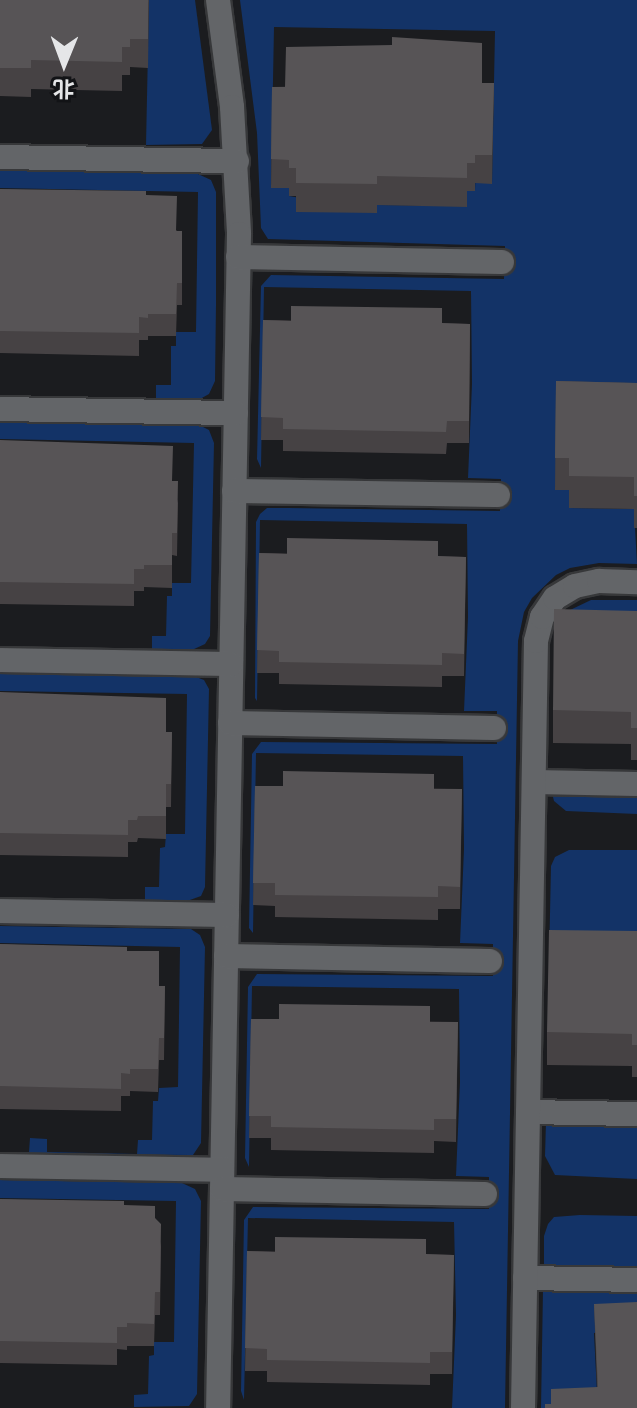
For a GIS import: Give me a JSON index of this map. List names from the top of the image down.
{
  "north": "bottom"
}
